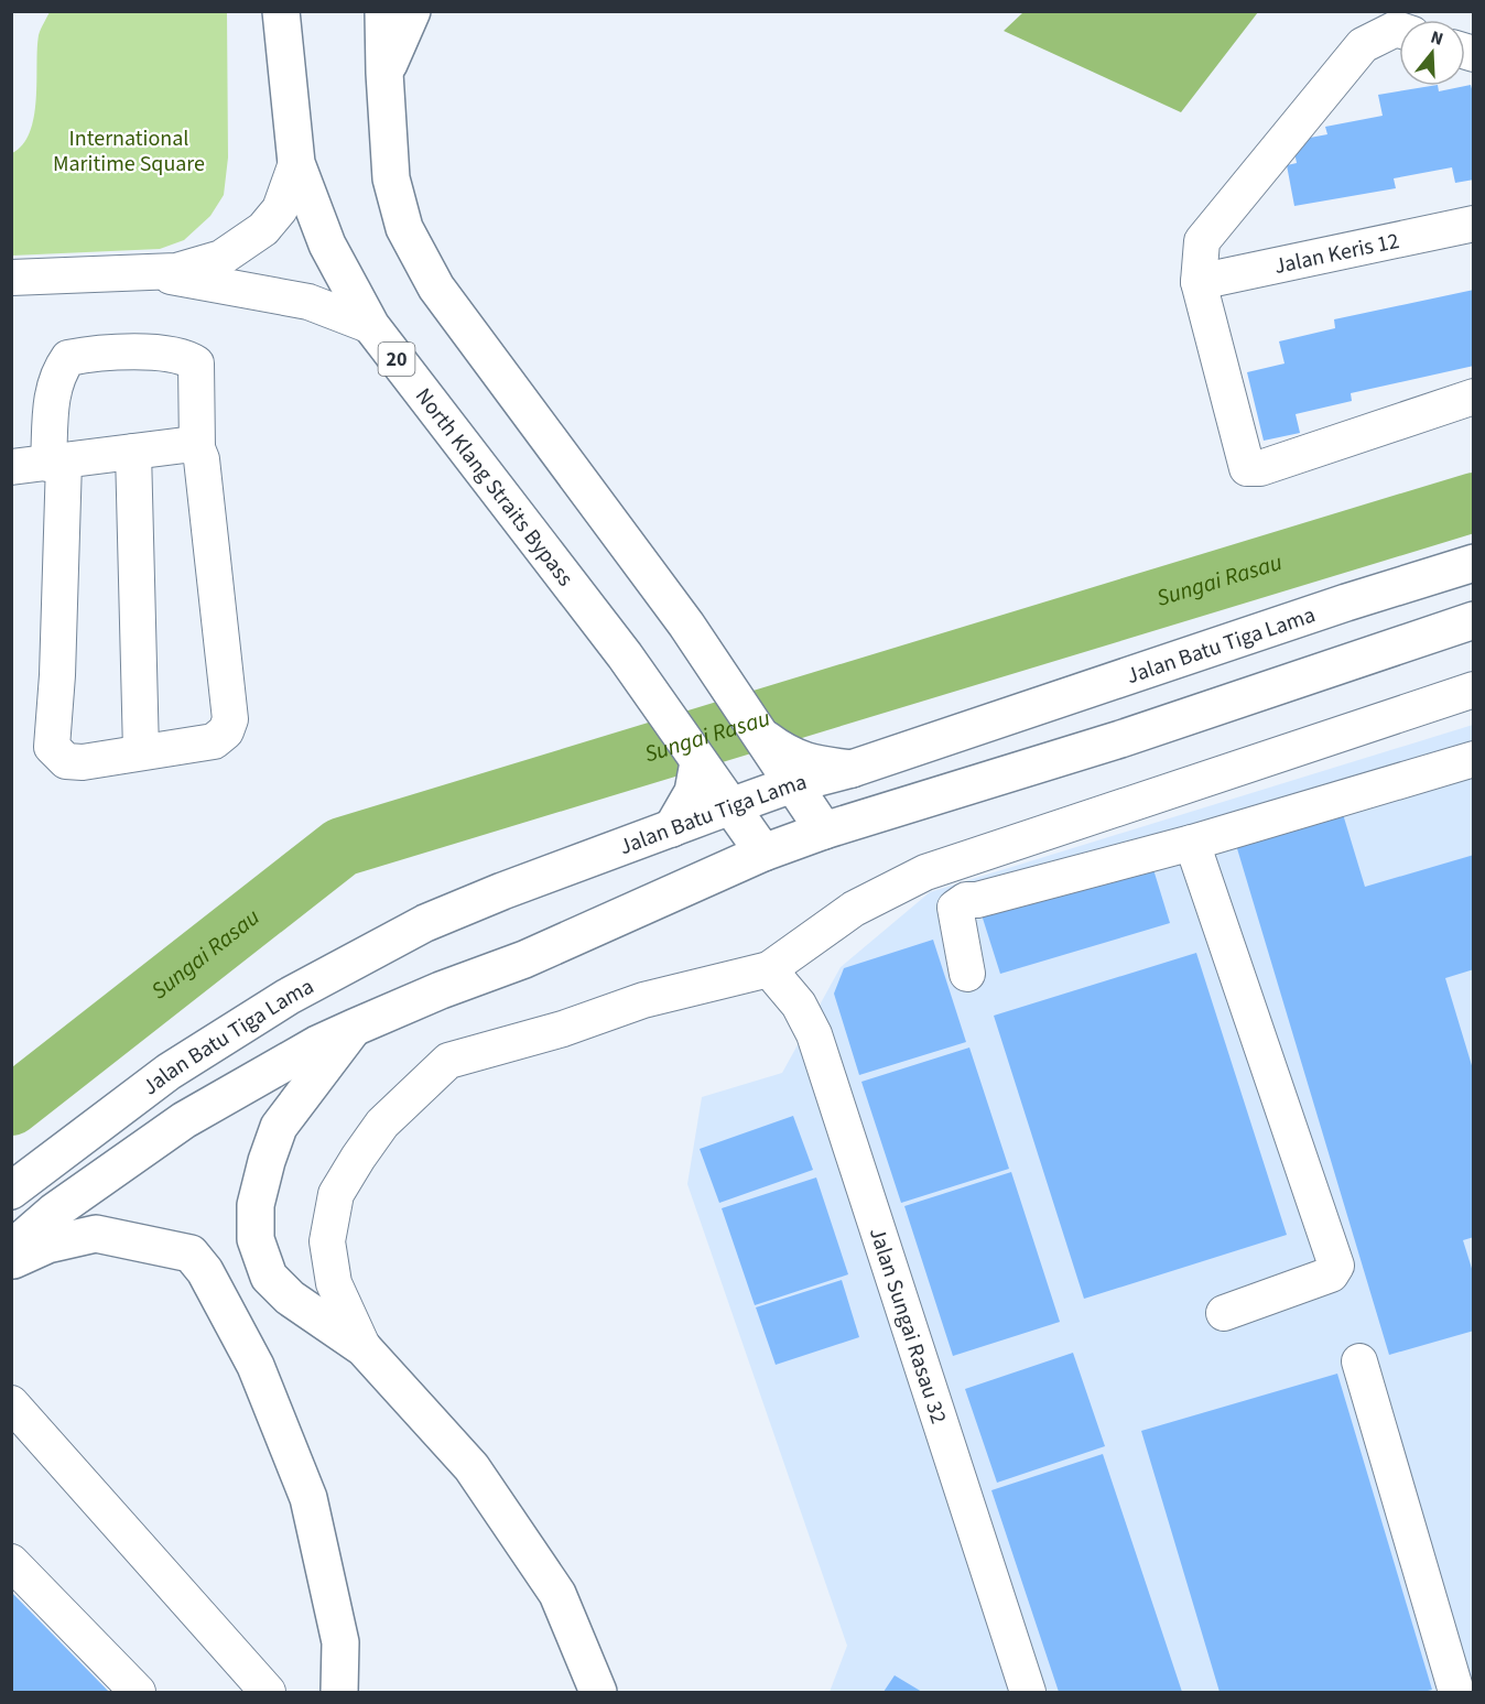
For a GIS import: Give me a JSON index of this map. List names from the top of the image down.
{
  "streets": {
    "main road": ["20", "North Klang Straits Bypass", "Jalan Batu Tiga Lama"],
    "street": ["Jalan Keris 12", "Jalan Sungai Rasau 32"]
  },
  "crossings": [
    ["North Klang Straits Bypass", "Jalan Batu Tiga Lama"]
  ],
  "water": ["Sungai Rasau"],
  "parks": ["International Maritime Square"],
  "north": "top"
}
